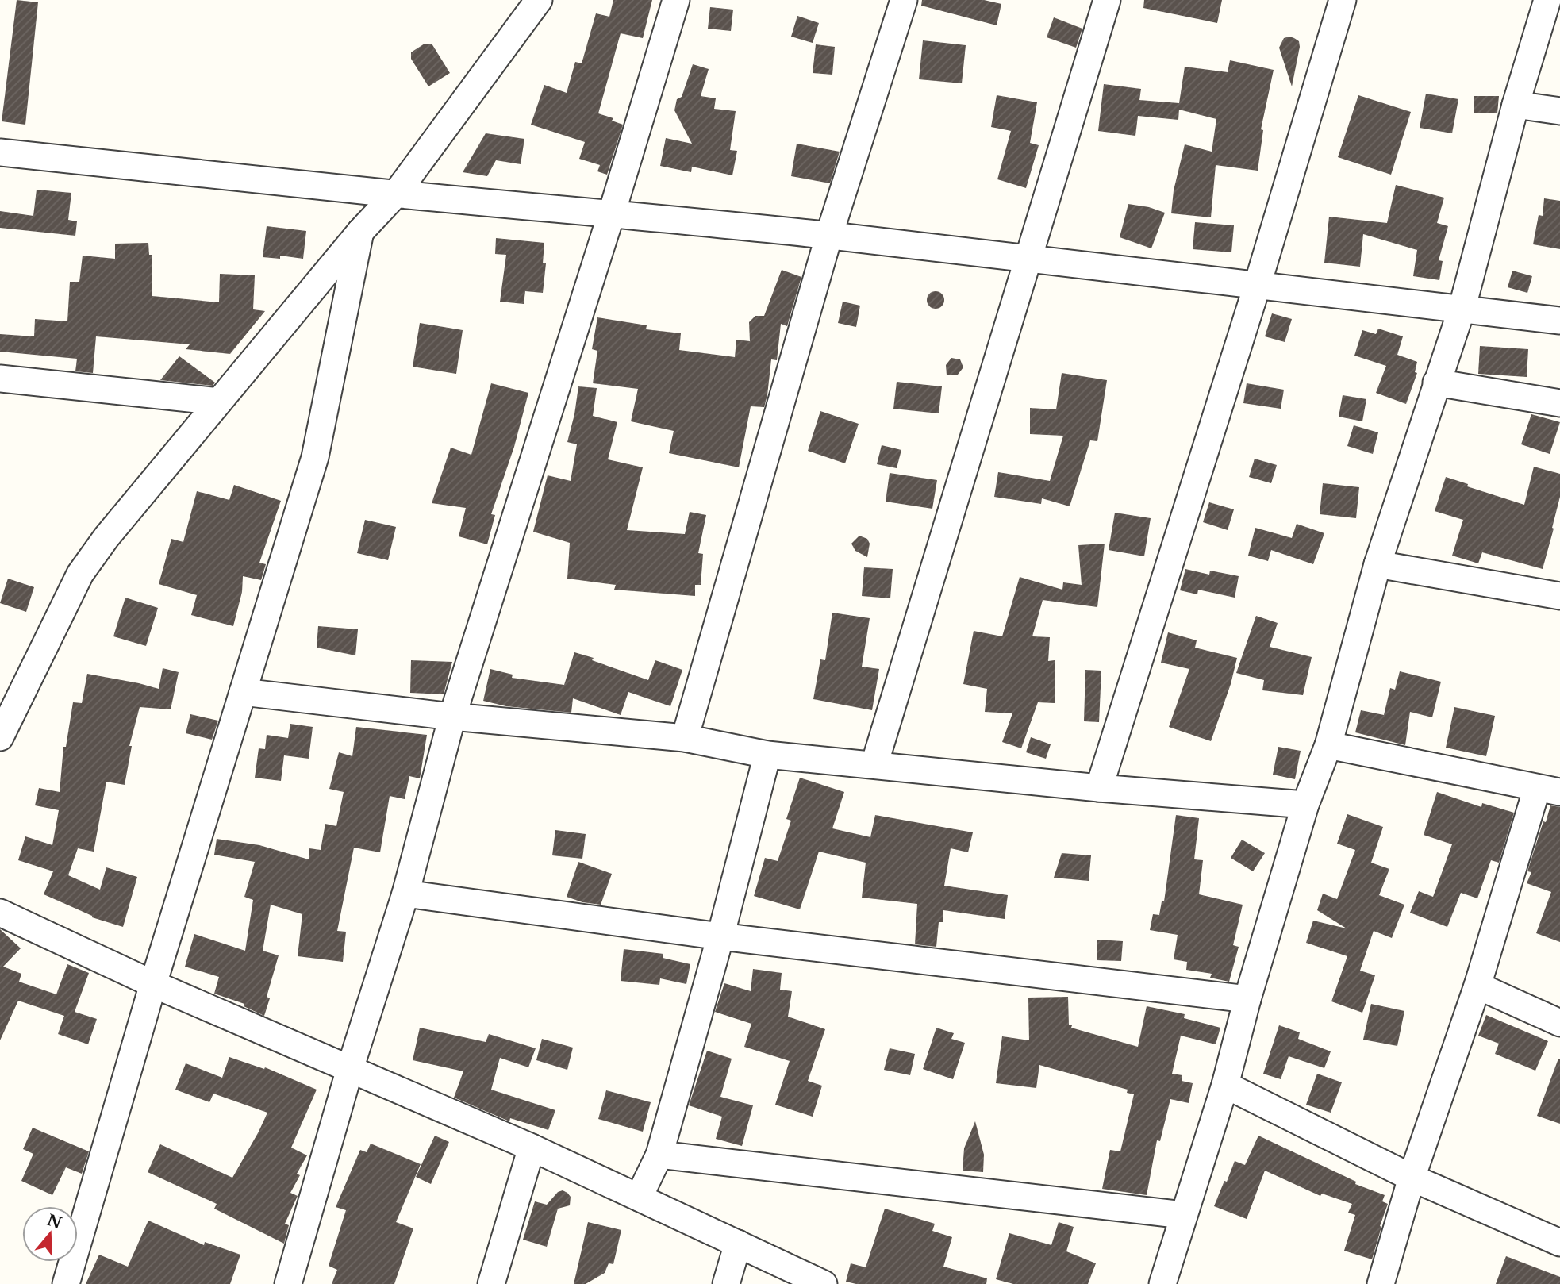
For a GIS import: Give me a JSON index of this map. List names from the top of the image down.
{
  "north": "top"
}
